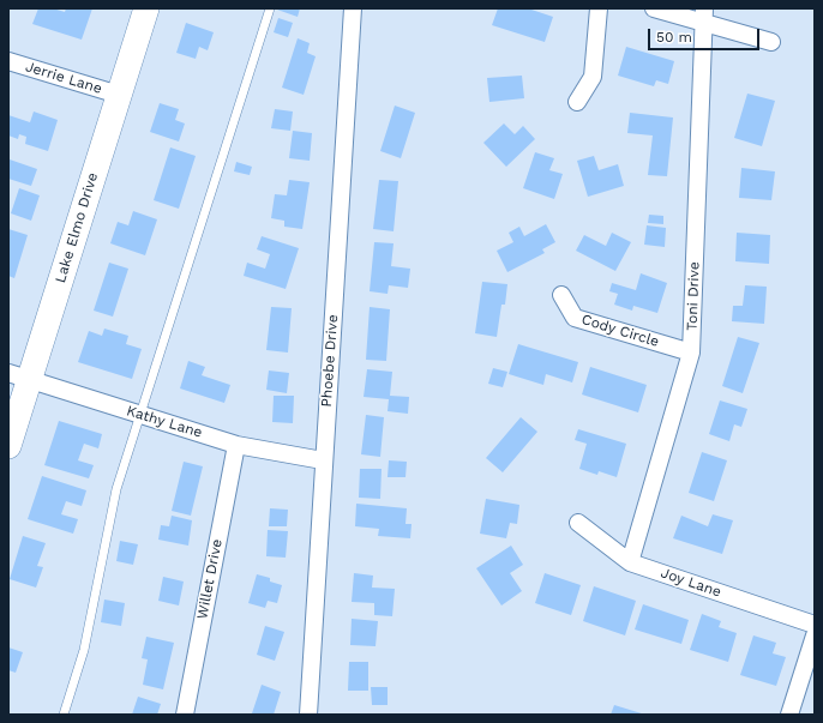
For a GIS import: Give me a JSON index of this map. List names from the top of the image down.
{
  "streets": {
    "street": [
      "Jerrie Lane",
      "Lake Elmo Drive",
      "Toni Drive",
      "Cody Circle",
      "Phoebe Drive",
      "Kathy Lane",
      "Willet Drive",
      "Joy Lane"
    ]
  },
  "crossings": [
    ["Jerrie Lane", "Lake Elmo Drive"],
    ["Lake Elmo Drive", "Kathy Lane"],
    ["Toni Drive", "Cody Circle"],
    ["Toni Drive", "Joy Lane"],
    ["Phoebe Drive", "Kathy Lane"],
    ["Kathy Lane", "Willet Drive"]
  ],
  "scale_bar": "50 m"
}
